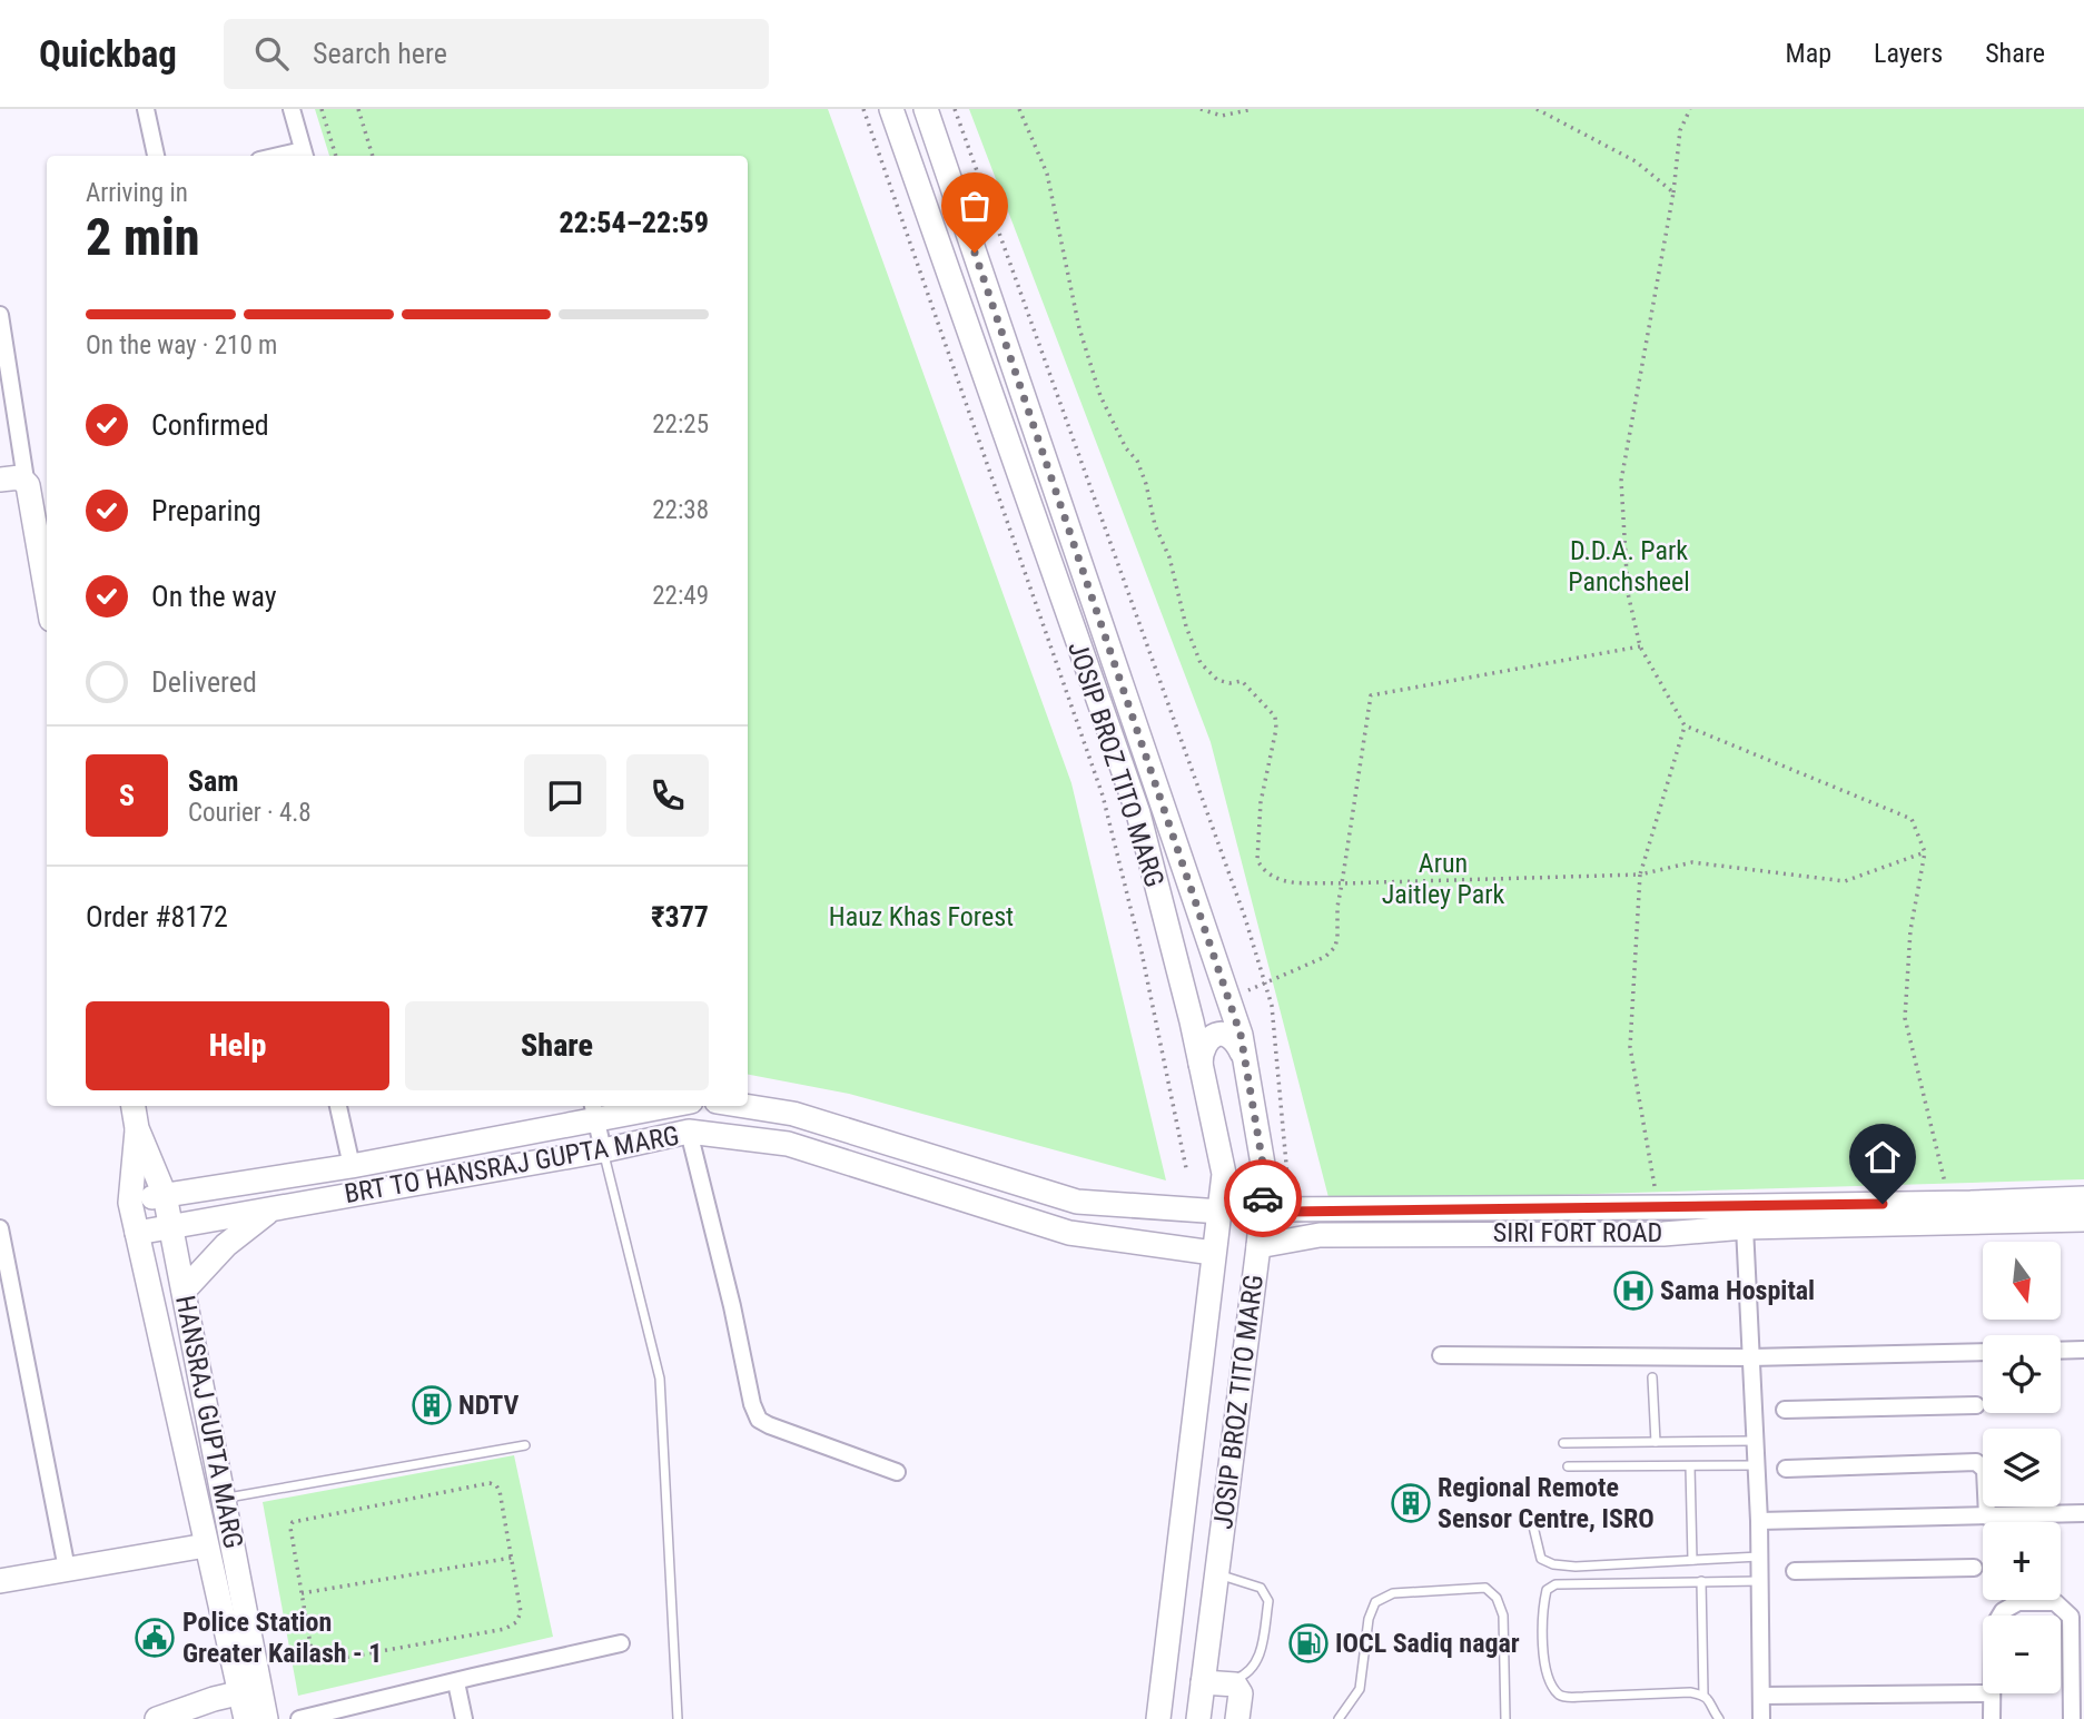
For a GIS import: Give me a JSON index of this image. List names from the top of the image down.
{
  "streets": {
    "street": [
      "JOSIP BROZ TITO MARG",
      "BRT TO HANSRAJ GUPTA MARG",
      "SIRI FORT ROAD",
      "HANSRAJ GUPTA MARG"
    ]
  },
  "crossings": [
    ["JOSIP BROZ TITO MARG", "BRT TO HANSRAJ GUPTA MARG"],
    ["JOSIP BROZ TITO MARG", "SIRI FORT ROAD"],
    ["BRT TO HANSRAJ GUPTA MARG", "HANSRAJ GUPTA MARG"]
  ],
  "parks": ["D.D.A. Park Panchsheel", "Arun Jaitley Park", "Hauz Khas Forest"],
  "places": {
    "hospital": ["Sama Hospital"],
    "building": ["NDTV", "Regional Remote Sensor Centre, ISRO"],
    "public building": ["Police Station Greater Kailash - 1"],
    "fuel station": ["IOCL Sadiq nagar"]
  },
  "north": "bottom",
  "page": {
    "header": "Quickbag",
    "search": "Search here",
    "nav": ["Map", "Layers", "Share"],
    "heading": ["2 min", "Arriving in", "22:54–22:59"],
    "panel": [
      "Sam",
      "Courier · 4.8",
      "Order #8172",
      "₹377"
    ],
    "bar": "On the way · 210 m",
    "list": [
      ["Confirmed", "22:25"],
      ["Preparing", "22:38"],
      ["On the way", "22:49"],
      "Delivered"
    ],
    "round": "S",
    "buttons": ["Help", "Share"],
    "map_buttons": ["+", "−"]
  }
}
